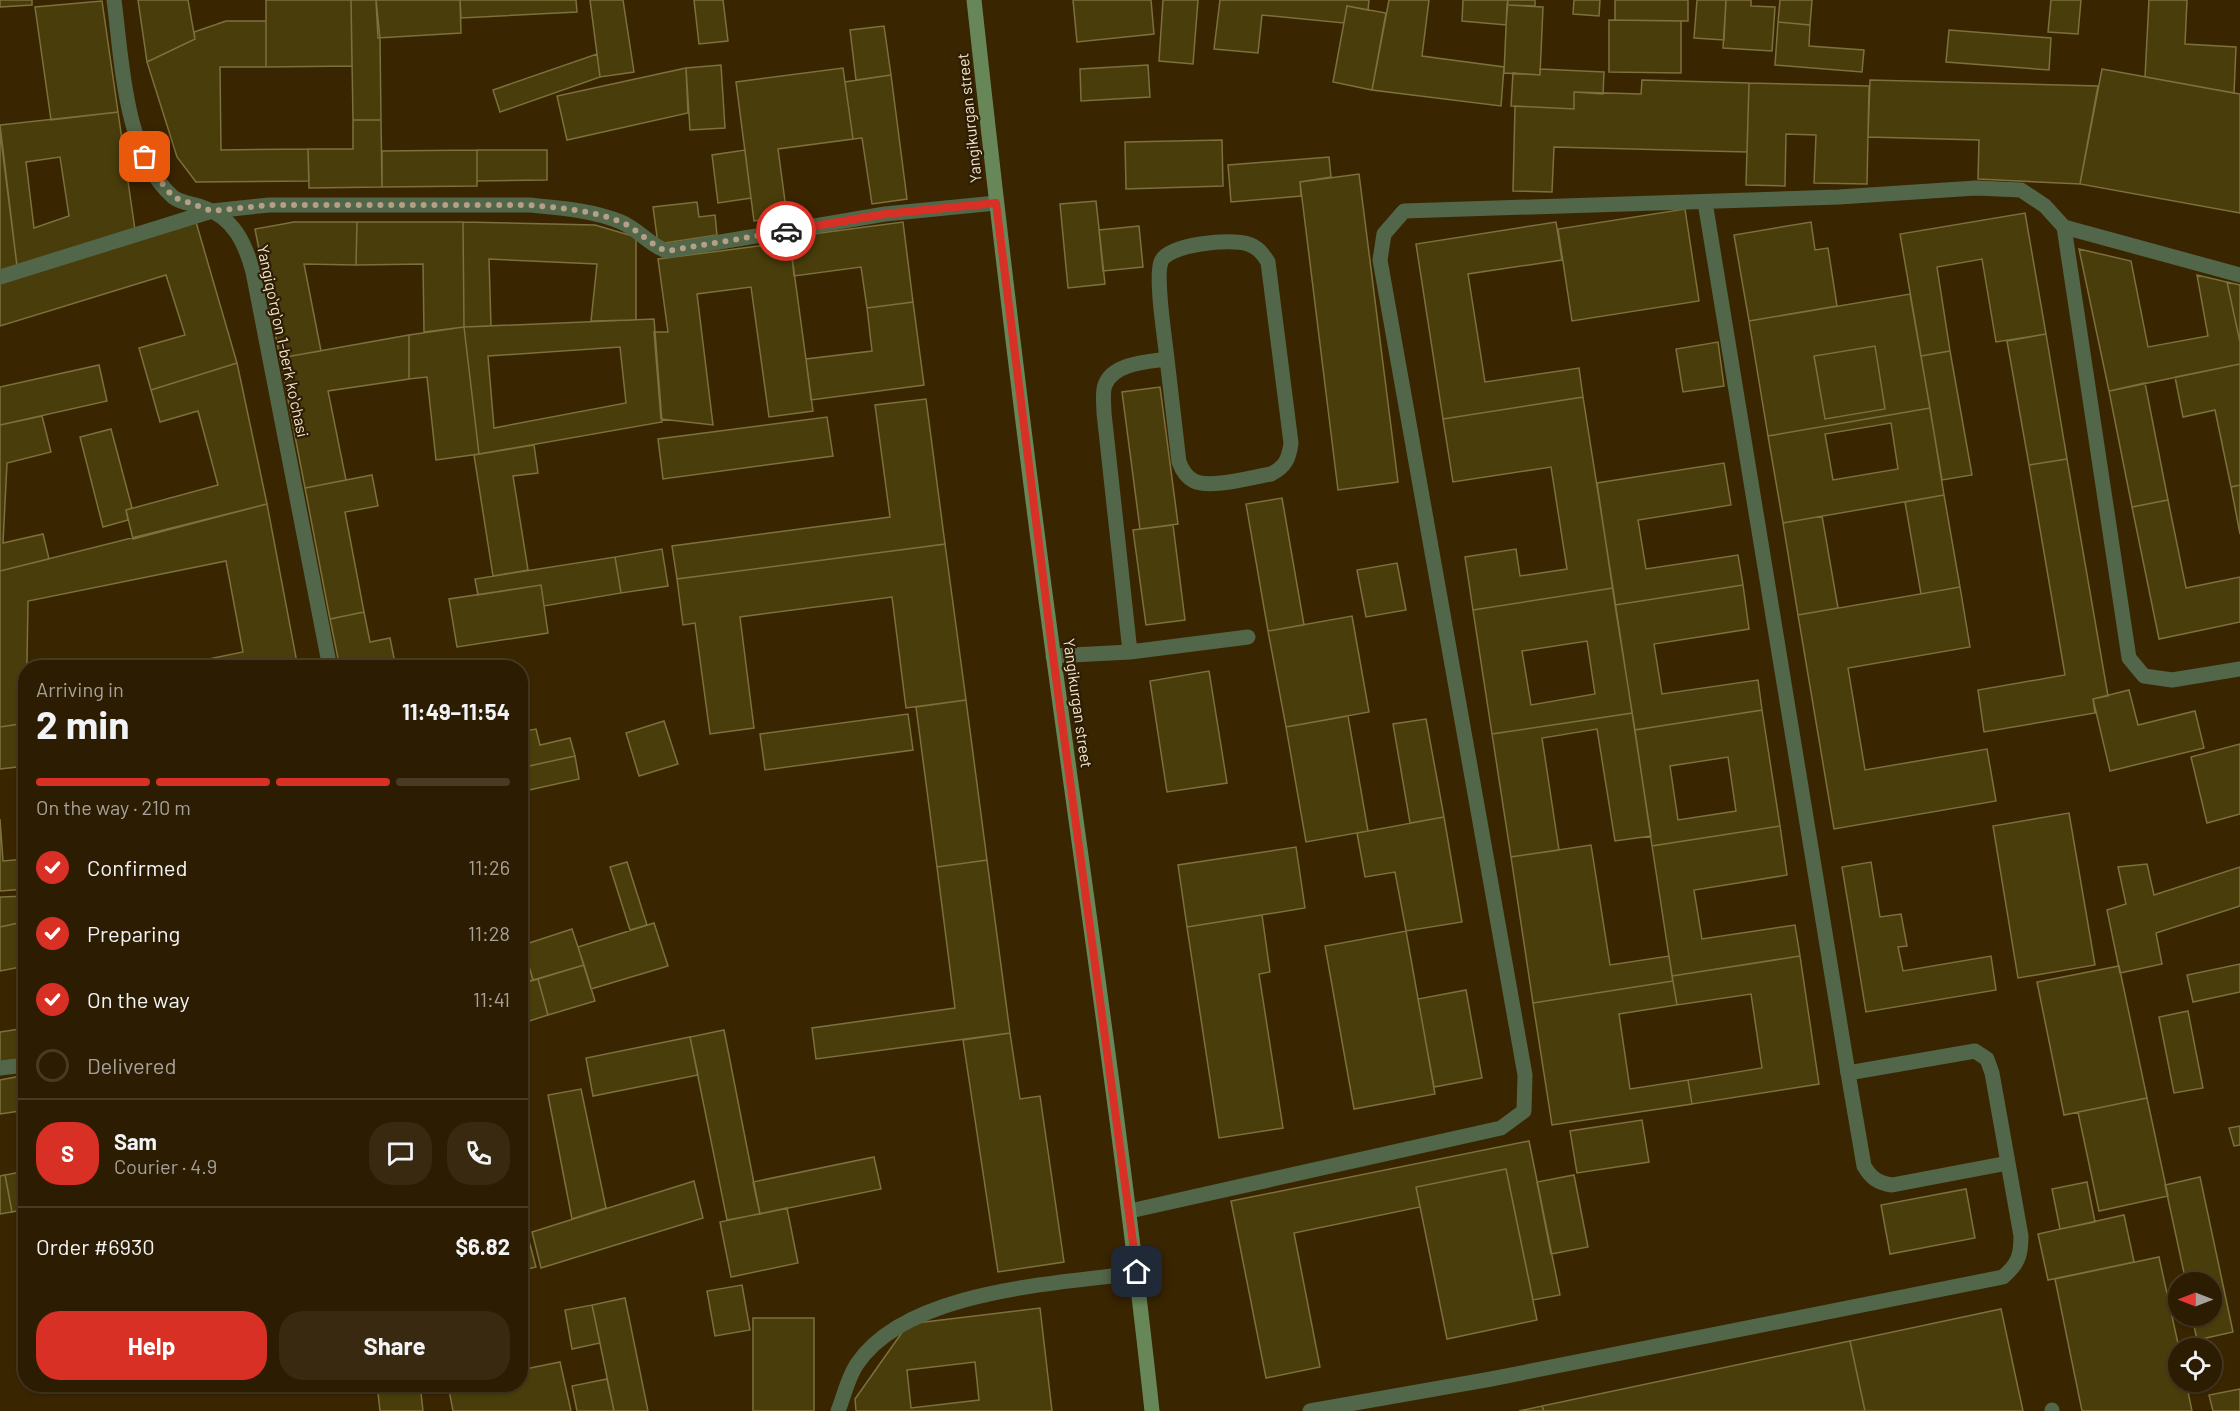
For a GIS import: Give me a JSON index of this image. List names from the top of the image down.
{
  "streets": {
    "street": ["Yangikurgan street", "Yangiqoʻrgʻon 1-berk koʻchasi"]
  },
  "north": "left",
  "page": {
    "heading": ["2 min", "Arriving in", "11:49–11:54"],
    "panel": [
      "Sam",
      "Courier · 4.9",
      "Order #6930",
      "$6.82"
    ],
    "bar": "On the way · 210 m",
    "list": [
      ["Confirmed", "11:26"],
      ["Preparing", "11:28"],
      ["On the way", "11:41"],
      "Delivered"
    ],
    "round": "S",
    "buttons": ["Help", "Share"]
  }
}
